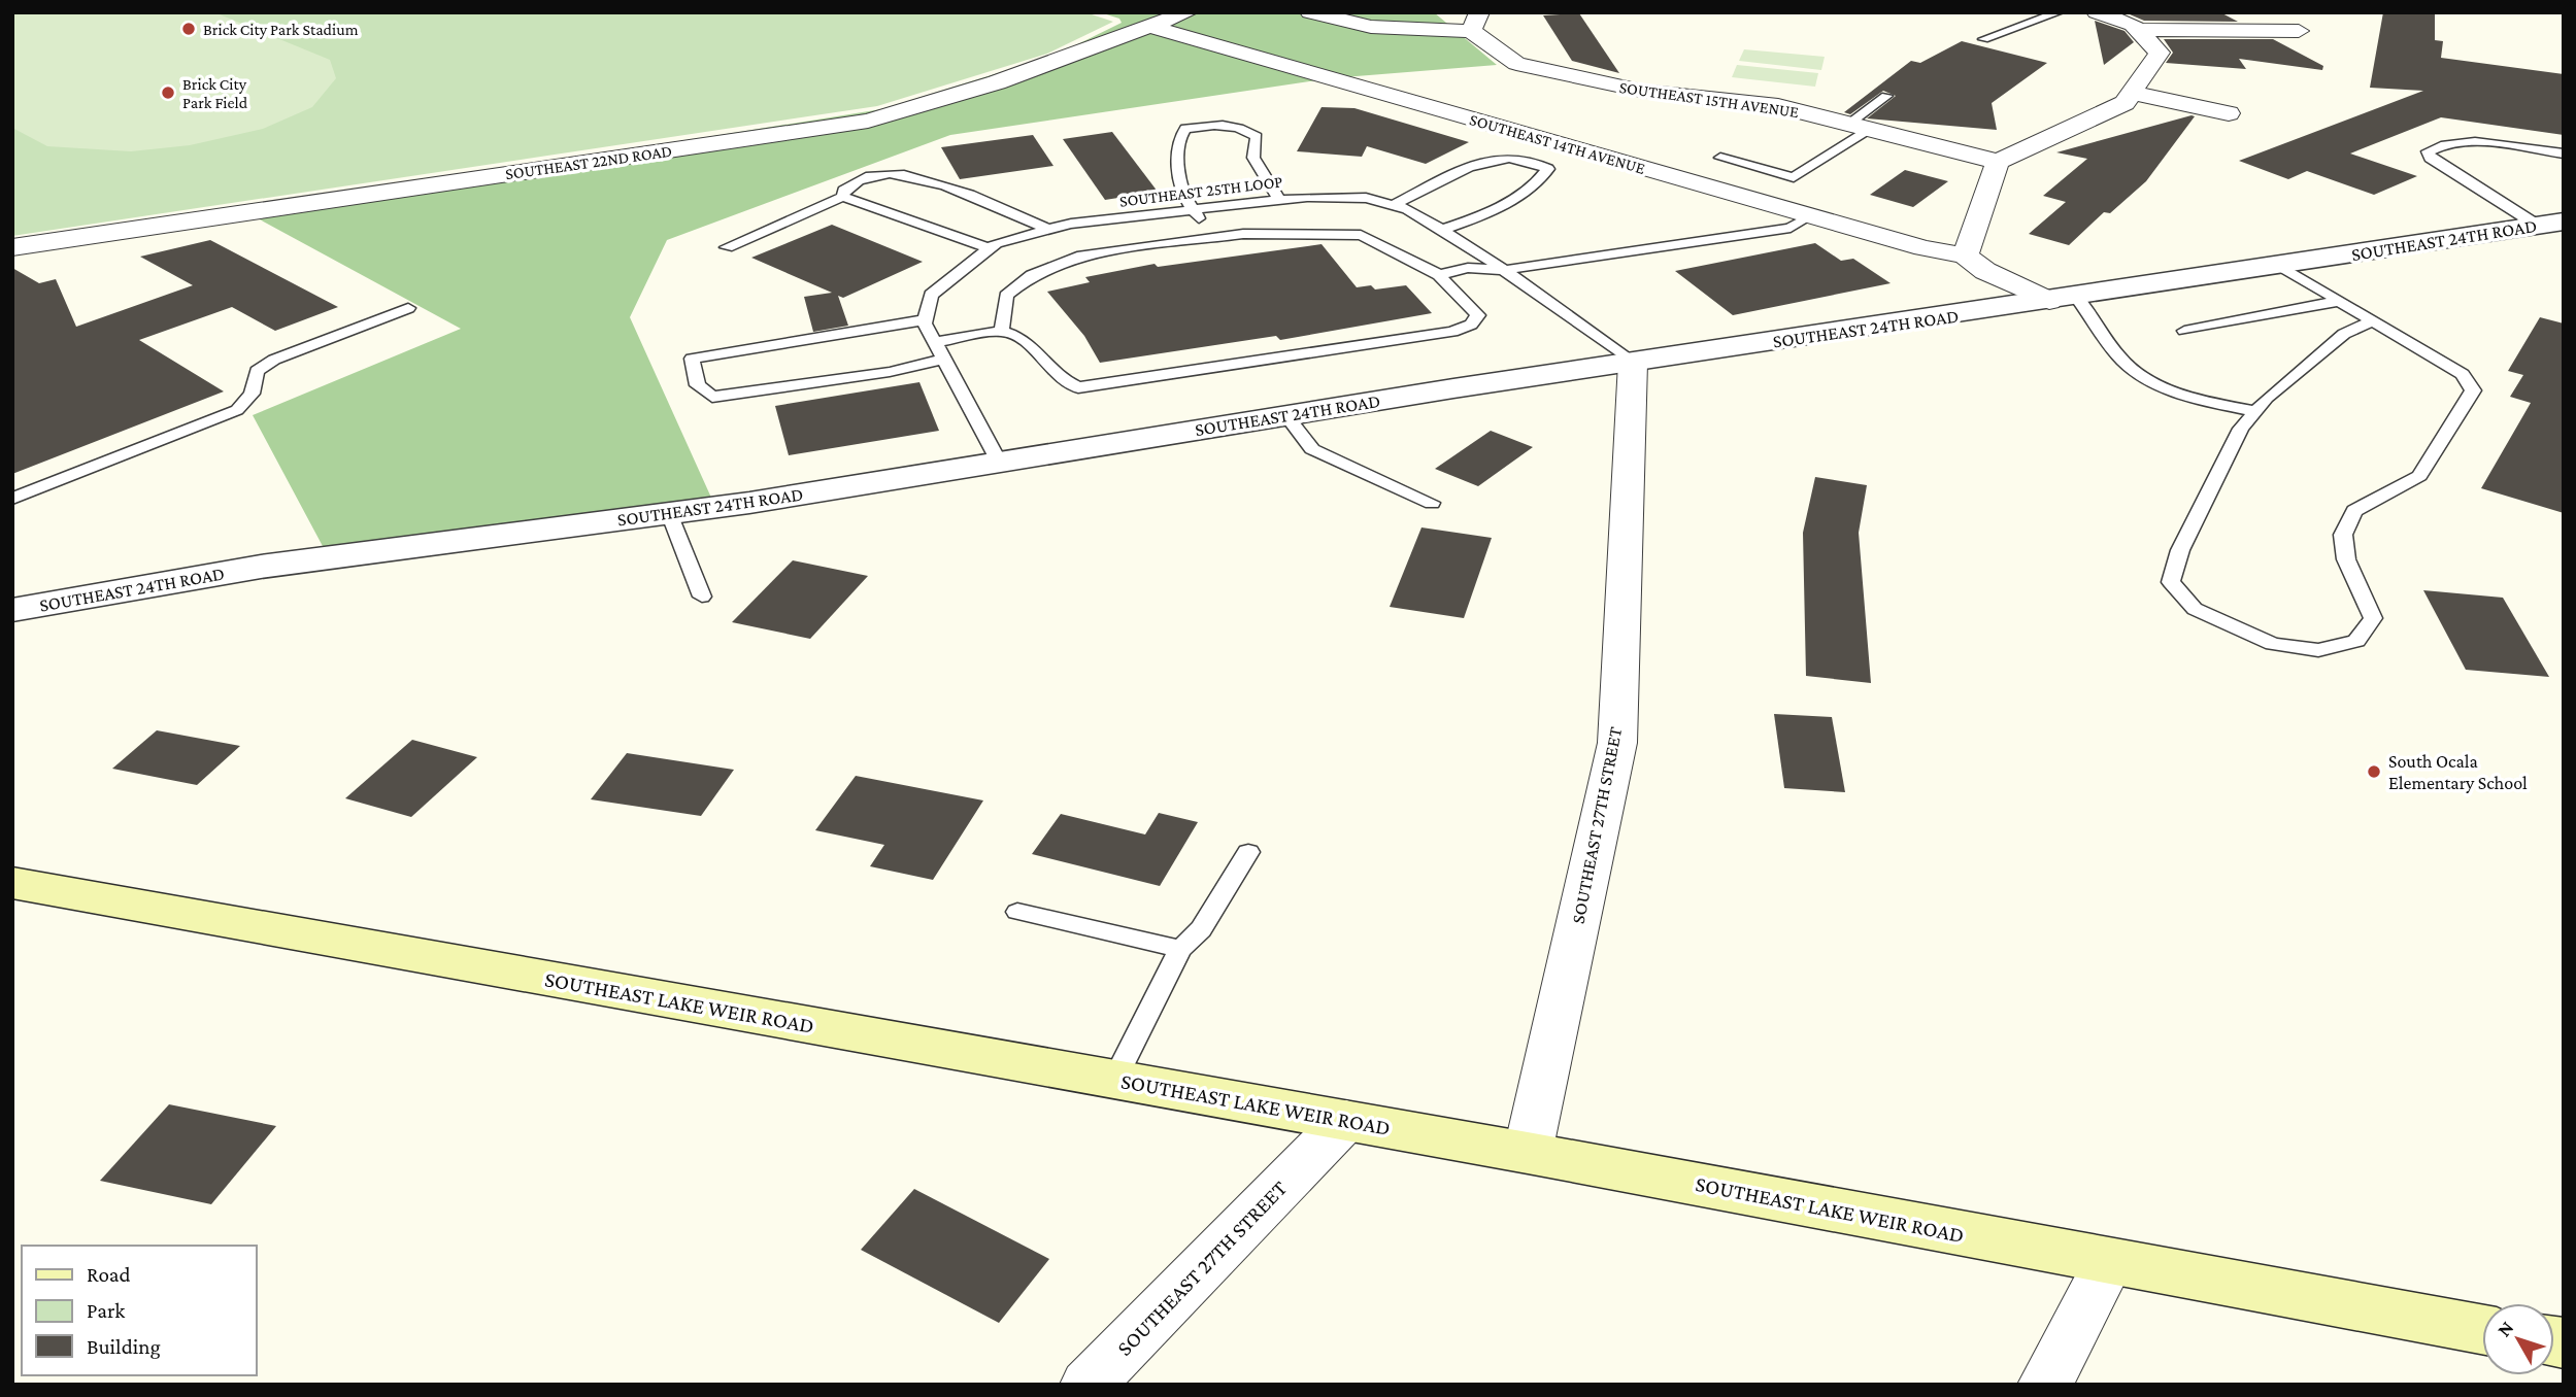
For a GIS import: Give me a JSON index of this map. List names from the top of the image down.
{
  "streets": {
    "main road": ["SOUTHEAST LAKE WEIR ROAD"],
    "street": [
      "SOUTHEAST 15TH AVENUE",
      "SOUTHEAST 14TH AVENUE",
      "SOUTHEAST 22ND ROAD",
      "SOUTHEAST 24TH ROAD",
      "SOUTHEAST 27TH STREET"
    ],
    "lane": ["SOUTHEAST 25TH LOOP"]
  },
  "crossings": [
    ["SOUTHEAST 14TH AVENUE", "SOUTHEAST 22ND ROAD"],
    ["SOUTHEAST 25TH LOOP", "SOUTHEAST 24TH ROAD"],
    ["SOUTHEAST 25TH LOOP", "SOUTHEAST 27TH STREET"],
    ["SOUTHEAST 24TH ROAD", "SOUTHEAST 27TH STREET"],
    ["SOUTHEAST 27TH STREET", "SOUTHEAST LAKE WEIR ROAD"]
  ],
  "places": ["Brick City Park Stadium", "Brick City Park Field", "South Ocala Elementary School"],
  "legend": ["Road", "Park", "Building"],
  "north": "top left"
}
